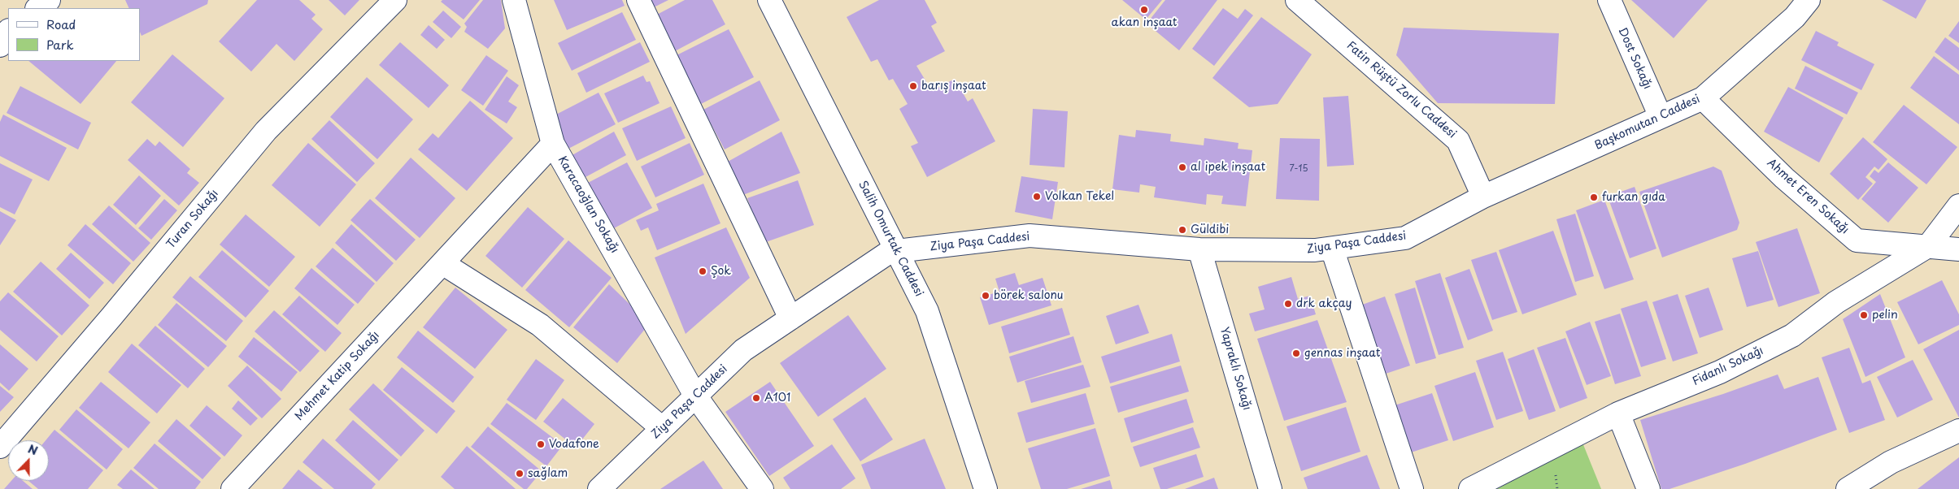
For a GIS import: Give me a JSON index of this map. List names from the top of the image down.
{
  "streets": {
    "street": [
      "Dost Sokağı",
      "Fatin Rüştü Zorlu Caddesi",
      "Başkomutan Caddesi",
      "Ahmet Eren Sokağı",
      "Karacaoğlan Sokağı",
      "Turan Sokağı",
      "Salih Omurtak Caddesi",
      "Ziya Paşa Caddesi",
      "Fidanlı Sokağı",
      "Yapraklı Sokağı",
      "Mehmet Katip Sokağı"
    ]
  },
  "crossings": [
    ["Dost Sokağı", "Başkomutan Caddesi"],
    ["Fatin Rüştü Zorlu Caddesi", "Başkomutan Caddesi"],
    ["Fatin Rüştü Zorlu Caddesi", "Ziya Paşa Caddesi"],
    ["Başkomutan Caddesi", "Ahmet Eren Sokağı"],
    ["Başkomutan Caddesi", "Ziya Paşa Caddesi"],
    ["Ahmet Eren Sokağı", "Fidanlı Sokağı"],
    ["Karacaoğlan Sokağı", "Ziya Paşa Caddesi"],
    ["Karacaoğlan Sokağı", "Mehmet Katip Sokağı"],
    ["Salih Omurtak Caddesi", "Ziya Paşa Caddesi"],
    ["Ziya Paşa Caddesi", "Yapraklı Sokağı"]
  ],
  "places": [
    "akan inşaat",
    "barış inşaat",
    "al ipek inşaat",
    "Volkan Tekel",
    "furkan gıda",
    "Güldibi",
    "Şok",
    "börek salonu",
    "drk akçay",
    "pelin",
    "gennas inşaat",
    "A101",
    "Vodafone",
    "sağlam"
  ],
  "house_numbers": ["7-15"],
  "legend": ["Road", "Park"],
  "north": "top"
}
